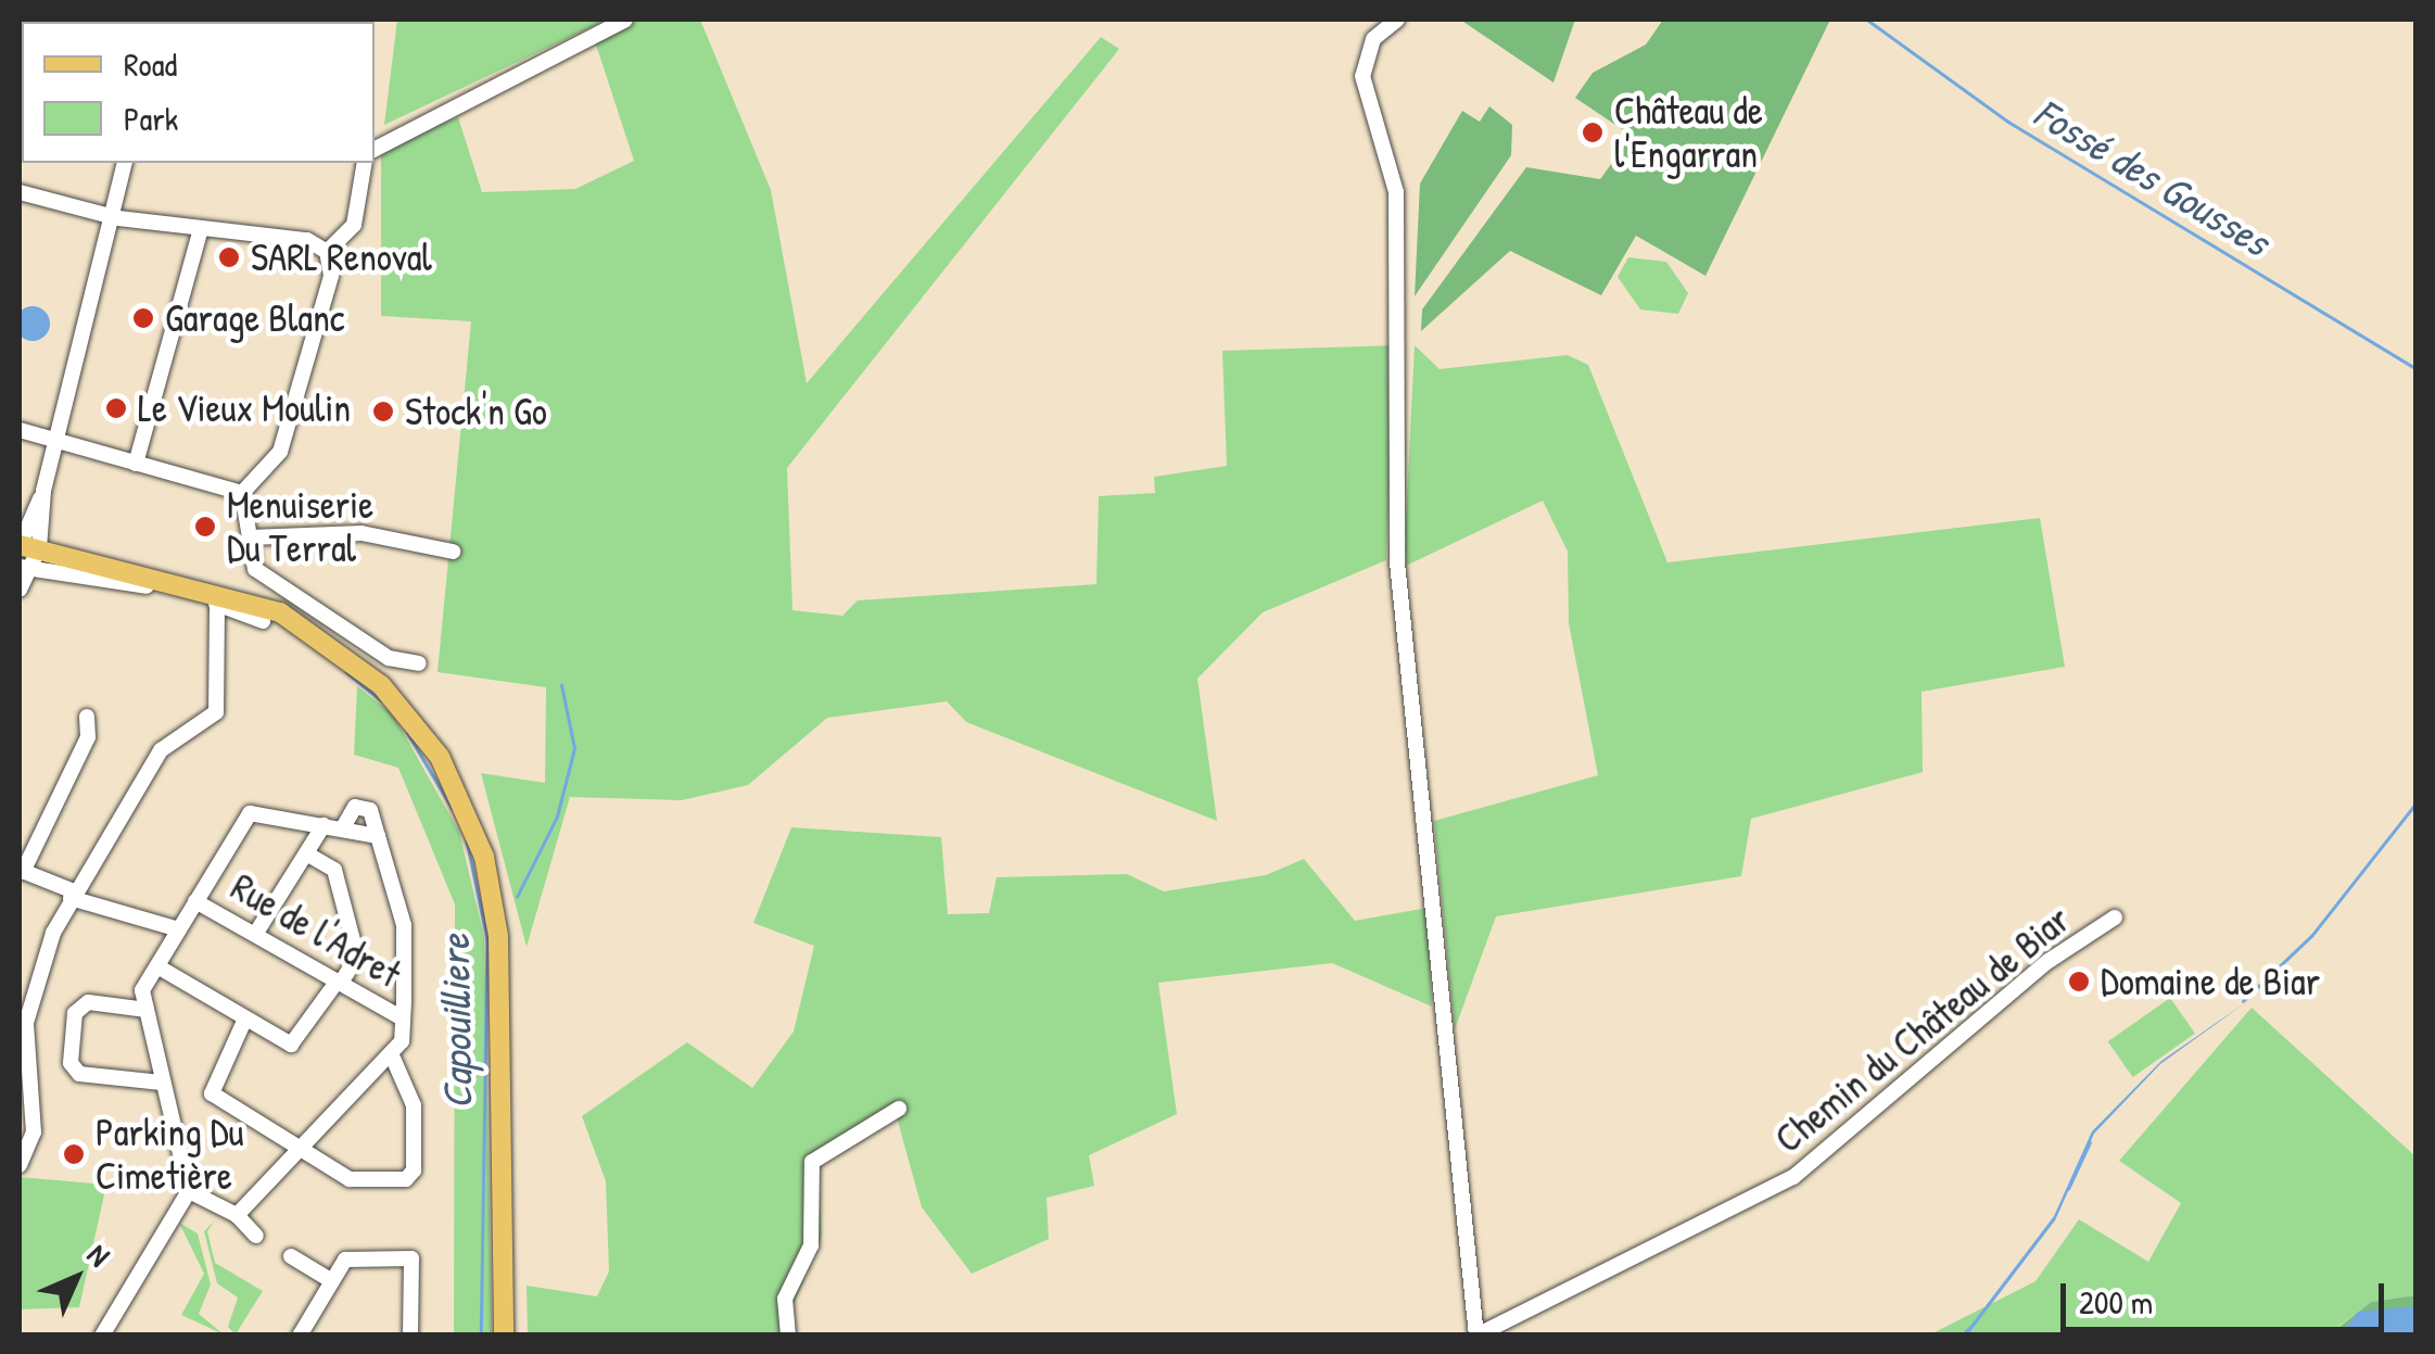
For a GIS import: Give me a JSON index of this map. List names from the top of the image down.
{
  "streets": {
    "street": ["Rue de l'Adret", "Chemin du Château de Biar"]
  },
  "water": ["Fossé des Gousses", "Capouilliere"],
  "places": [
    "Château de l'Engarran",
    "SARL Renoval",
    "Garage Blanc",
    "Le Vieux Moulin",
    "Stock'n Go",
    "Menuiserie Du Terral",
    "Domaine de Biar",
    "Parking Du Cimetière"
  ],
  "legend": ["Road", "Park"],
  "scale_bar": "200 m",
  "north": "top right"
}
